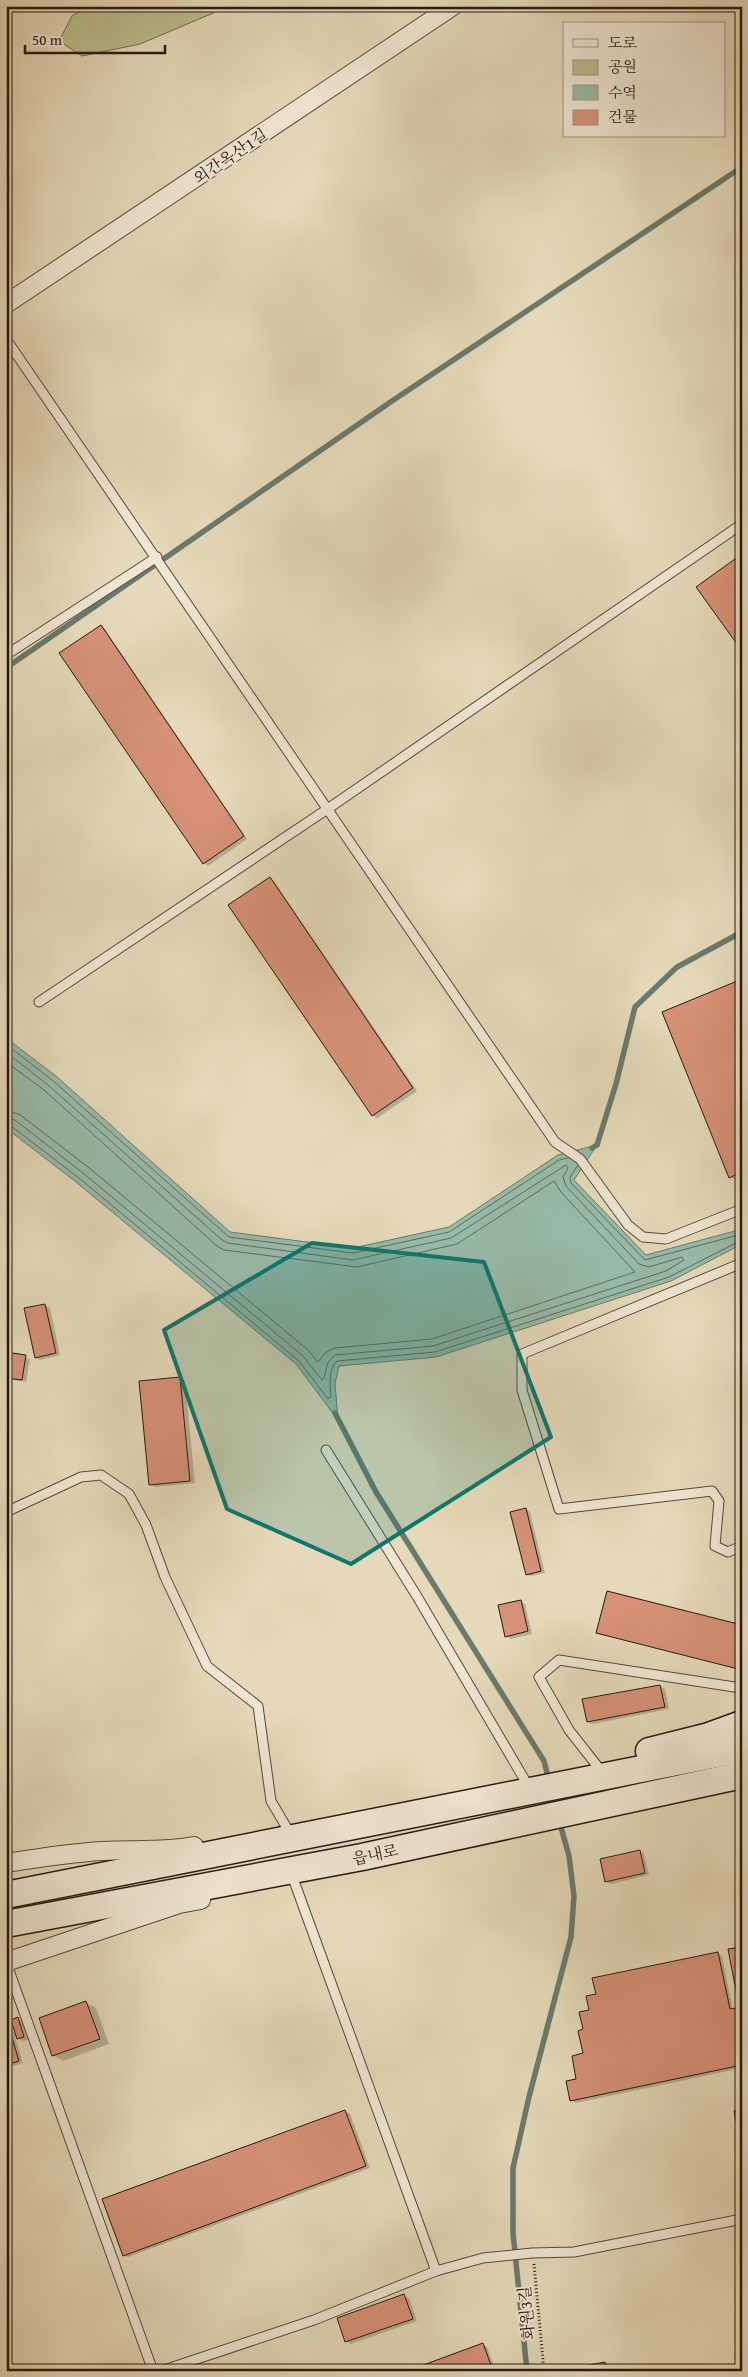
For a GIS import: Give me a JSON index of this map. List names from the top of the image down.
{
  "streets": {
    "street": ["외간옥산1길", "읍내로"],
    "path": ["화원3길"]
  },
  "legend": [
    "도로",
    "공원",
    "수역",
    "건물"
  ],
  "scale_bar": "50 m"
}
